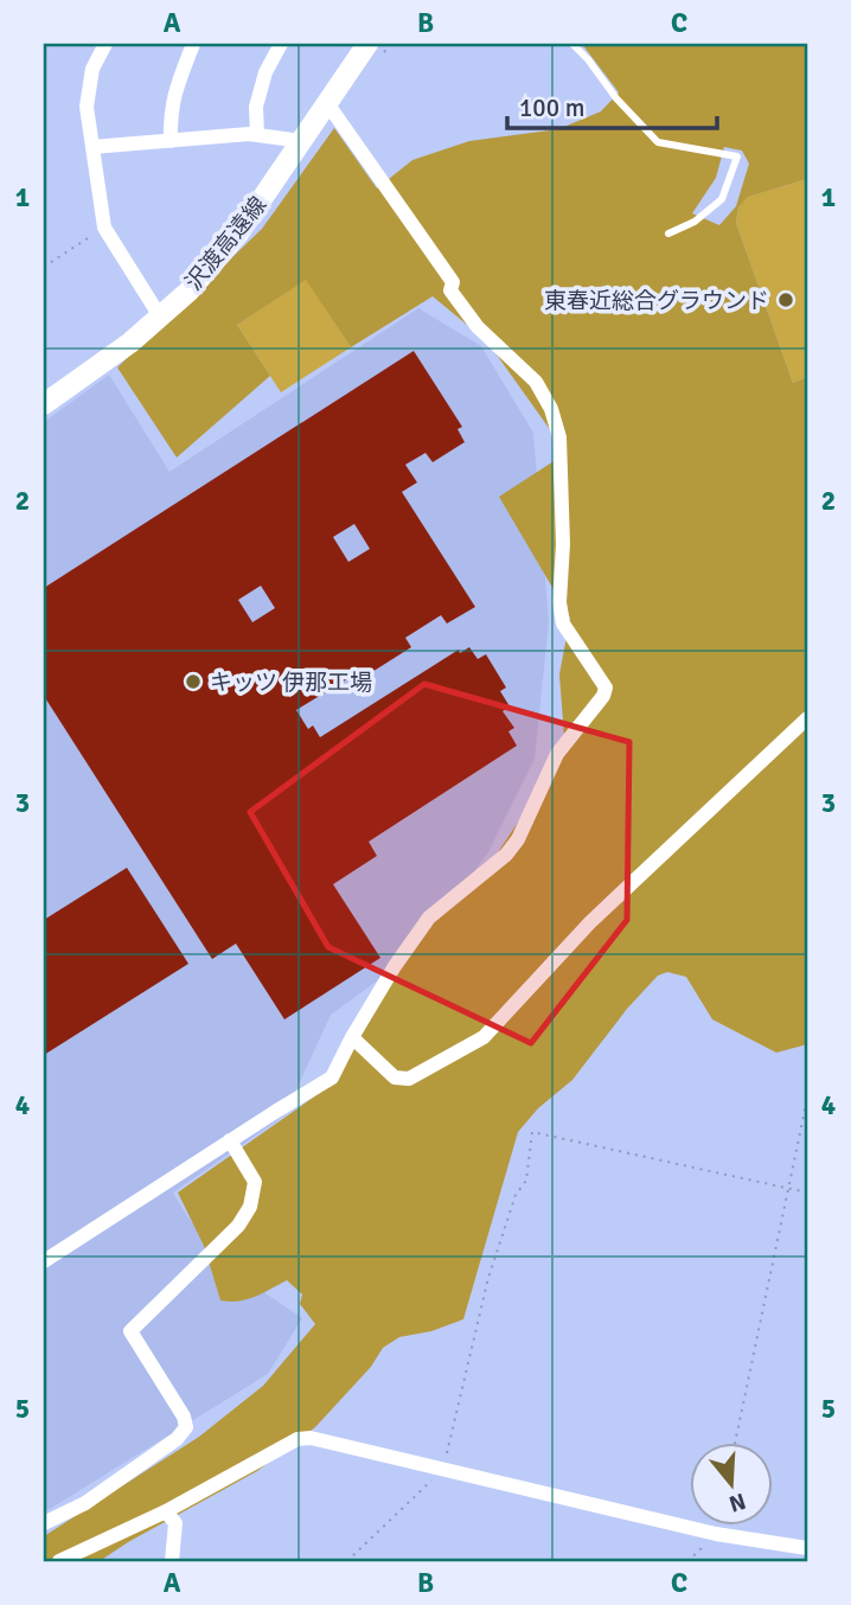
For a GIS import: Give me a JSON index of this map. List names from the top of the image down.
{
  "streets": {
    "main road": ["沢渡高遠線"]
  },
  "places": ["東春近総合グラウンド", "キッツ 伊那工場"],
  "scale_bar": "100 m",
  "north": "bottom",
  "grid": {
    "columns": ["A", "B", "C"],
    "rows": [
      "1",
      "2",
      "3",
      "4",
      "5"
    ]
  }
}
